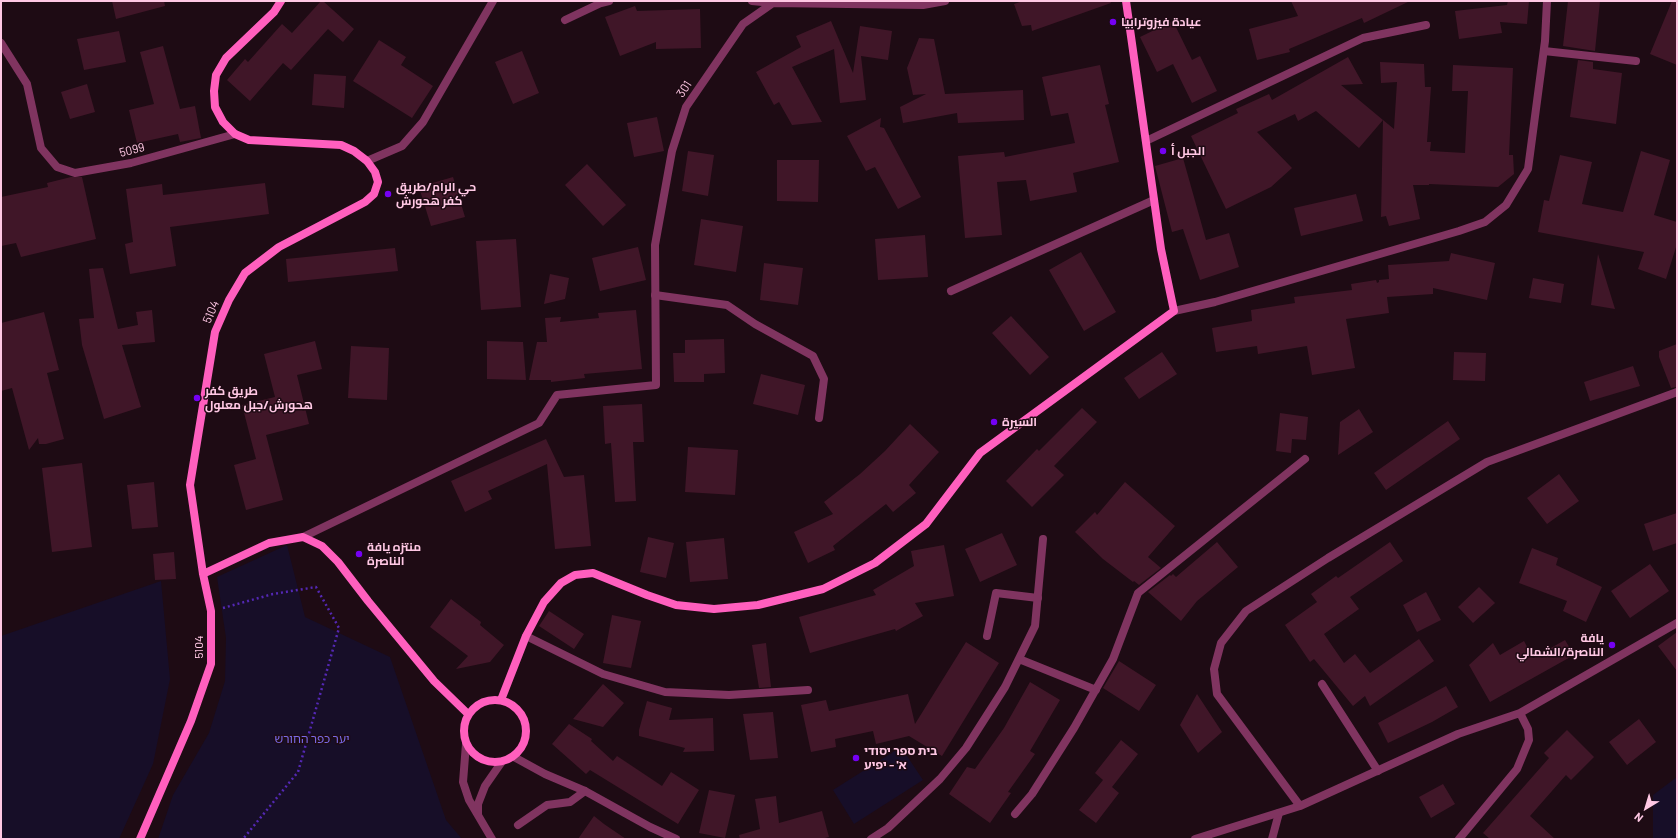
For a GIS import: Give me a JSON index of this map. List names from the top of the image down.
{
  "streets": {
    "street": ["301", "5099", "5104"]
  },
  "crossings": [
    ["5099", "5104"]
  ],
  "parks": ["יער כפר החורש"],
  "places": [
    "عيادة فيزوترابيا",
    "الجبل أ",
    "حي الرام/طريق كفر هحورش",
    "طريق كفر هحورش/جبل معلول",
    "السيرة",
    "منتزه يافة الناصرة",
    "يافة الناصرة/الشمالي",
    "בית ספר יסודי א' - יפיע"
  ],
  "north": "bottom left"
}
